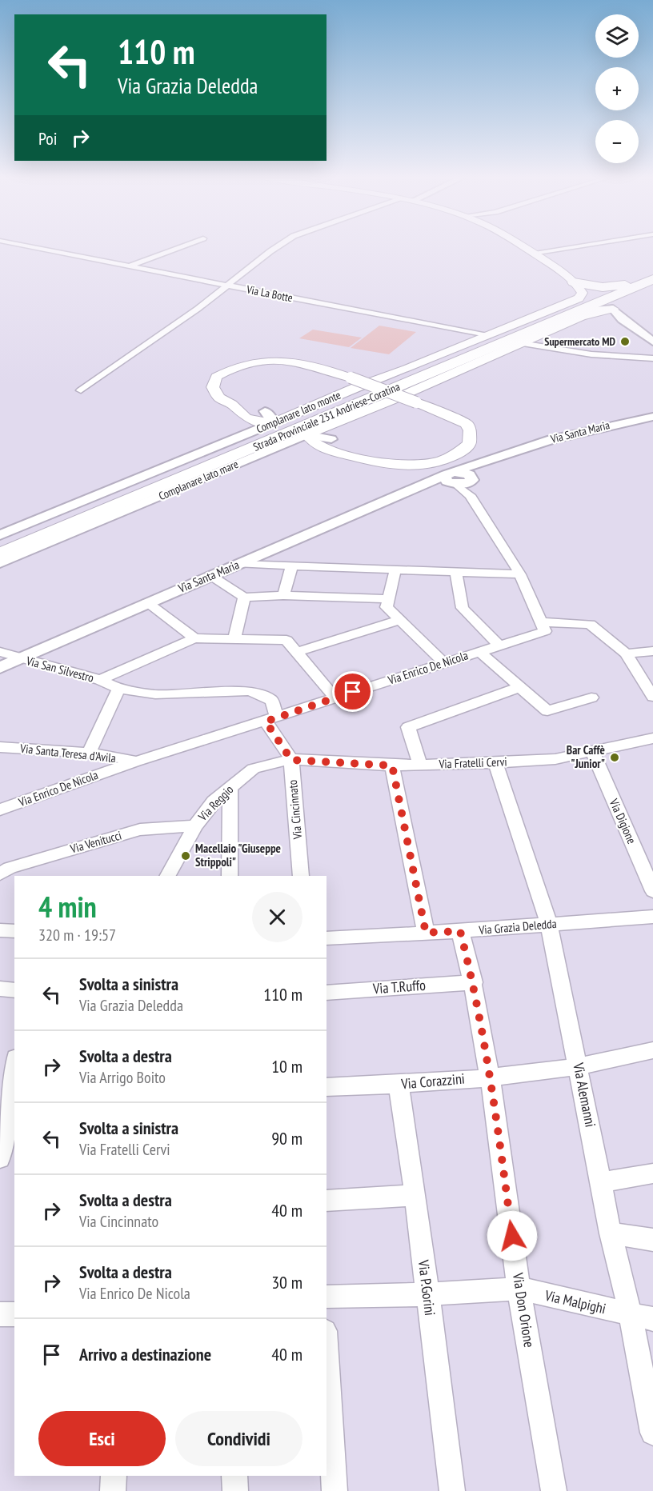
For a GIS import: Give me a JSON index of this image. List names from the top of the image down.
{
  "streets": {
    "highway": ["Strada Provinciale 231 Andriese-Coratina"],
    "main road": ["Complanare lato monte", "Complanare lato mare"],
    "street": [
      "Via La Botte",
      "Via Santa Maria",
      "Via Enrico De Nicola",
      "Via San Silvestro",
      "Via Santa Teresa d'Avila",
      "Via Fratelli Cervi",
      "Via Reggio",
      "Via Cincinnato",
      "Via Digione",
      "Via Venitucci",
      "Via Grazia Deledda",
      "Via T.Ruffo",
      "Via Corazzini",
      "Via Alemanni",
      "Via P.Gorini",
      "Via Malpighi",
      "Via Don Orione"
    ]
  },
  "crossings": [
    ["Via La Botte", "Complanare lato monte"],
    ["Via Santa Maria", "Via San Silvestro"],
    ["Via Enrico De Nicola", "Via San Silvestro"],
    ["Via Enrico De Nicola", "Via Santa Teresa d'Avila"],
    ["Via Enrico De Nicola", "Via Cincinnato"],
    ["Via San Silvestro", "Via Cincinnato"],
    ["Via Fratelli Cervi", "Via Reggio"],
    ["Via Fratelli Cervi", "Via Cincinnato"],
    ["Via Fratelli Cervi", "Via Digione"],
    ["Via Fratelli Cervi", "Via Alemanni"],
    ["Via Reggio", "Via Cincinnato"],
    ["Via Reggio", "Via Venitucci"],
    ["Via Grazia Deledda", "Via Alemanni"],
    ["Via Grazia Deledda", "Via Don Orione"],
    ["Via T.Ruffo", "Via Don Orione"],
    ["Via Corazzini", "Via Alemanni"],
    ["Via Corazzini", "Via P.Gorini"],
    ["Via Corazzini", "Via Don Orione"],
    ["Via Alemanni", "Via Malpighi"],
    ["Via P.Gorini", "Via Malpighi"],
    ["Via Malpighi", "Via Don Orione"]
  ],
  "places": ["Supermercato MD", "Bar Caffè \"Junior\"", "Macellaio \"Giuseppe Strippoli\""],
  "page": {
    "map_buttons": ["+", "−"],
    "turn": ["110 m", "Via Grazia Deledda"],
    "then": "Poi",
    "heading": ["4 min", "320 m · 19:57"],
    "list": [
      {
        "name": "Svolta a sinistra",
        "note": "Via Grazia Deledda",
        "value": "110 m"
      },
      {
        "name": "Svolta a destra",
        "note": "Via Arrigo Boito",
        "value": "10 m"
      },
      {
        "name": "Svolta a sinistra",
        "note": "Via Fratelli Cervi",
        "value": "90 m"
      },
      {
        "name": "Svolta a destra",
        "note": "Via Cincinnato",
        "value": "40 m"
      },
      {
        "name": "Svolta a destra",
        "note": "Via Enrico De Nicola",
        "value": "30 m"
      },
      {
        "name": "Arrivo a destinazione",
        "value": "40 m"
      }
    ],
    "buttons": ["Esci", "Condividi"]
  }
}
